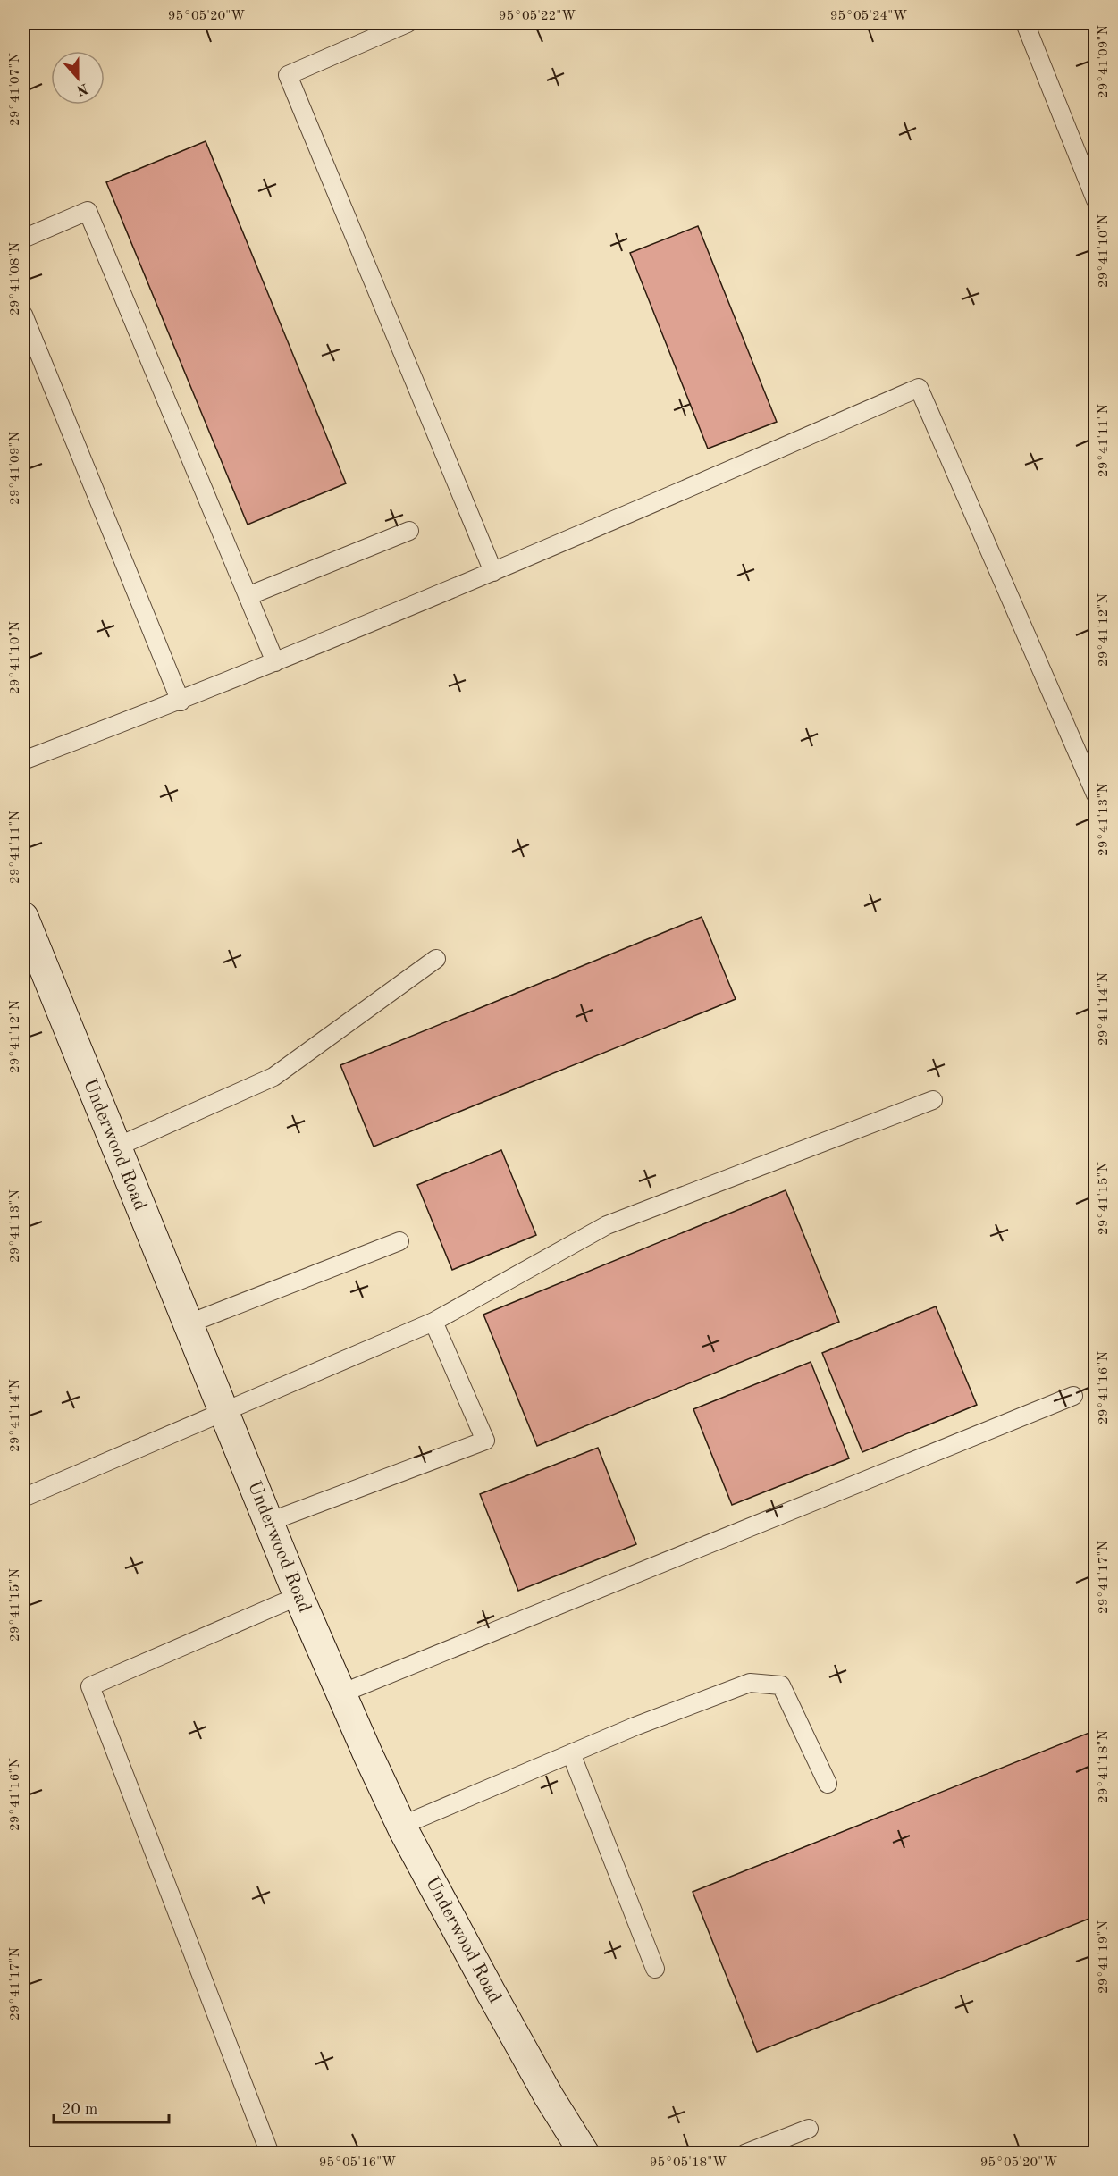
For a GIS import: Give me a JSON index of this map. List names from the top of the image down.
{
  "streets": {
    "main road": ["Underwood Road"]
  },
  "scale_bar": "20 m",
  "north": "bottom",
  "coordinates": [
    "95°05'20\"W",
    "95°05'22\"W",
    "95°05'24\"W",
    "29°41'09\"N",
    "29°41'07\"N",
    "29°41'10\"N",
    "29°41'08\"N",
    "29°41'11\"N",
    "29°41'12\"N",
    "29°41'13\"N",
    "29°41'14\"N",
    "29°41'15\"N",
    "29°41'16\"N",
    "29°41'17\"N",
    "29°41'18\"N",
    "29°41'19\"N",
    "95°05'16\"W",
    "95°05'18\"W"
  ]
}
